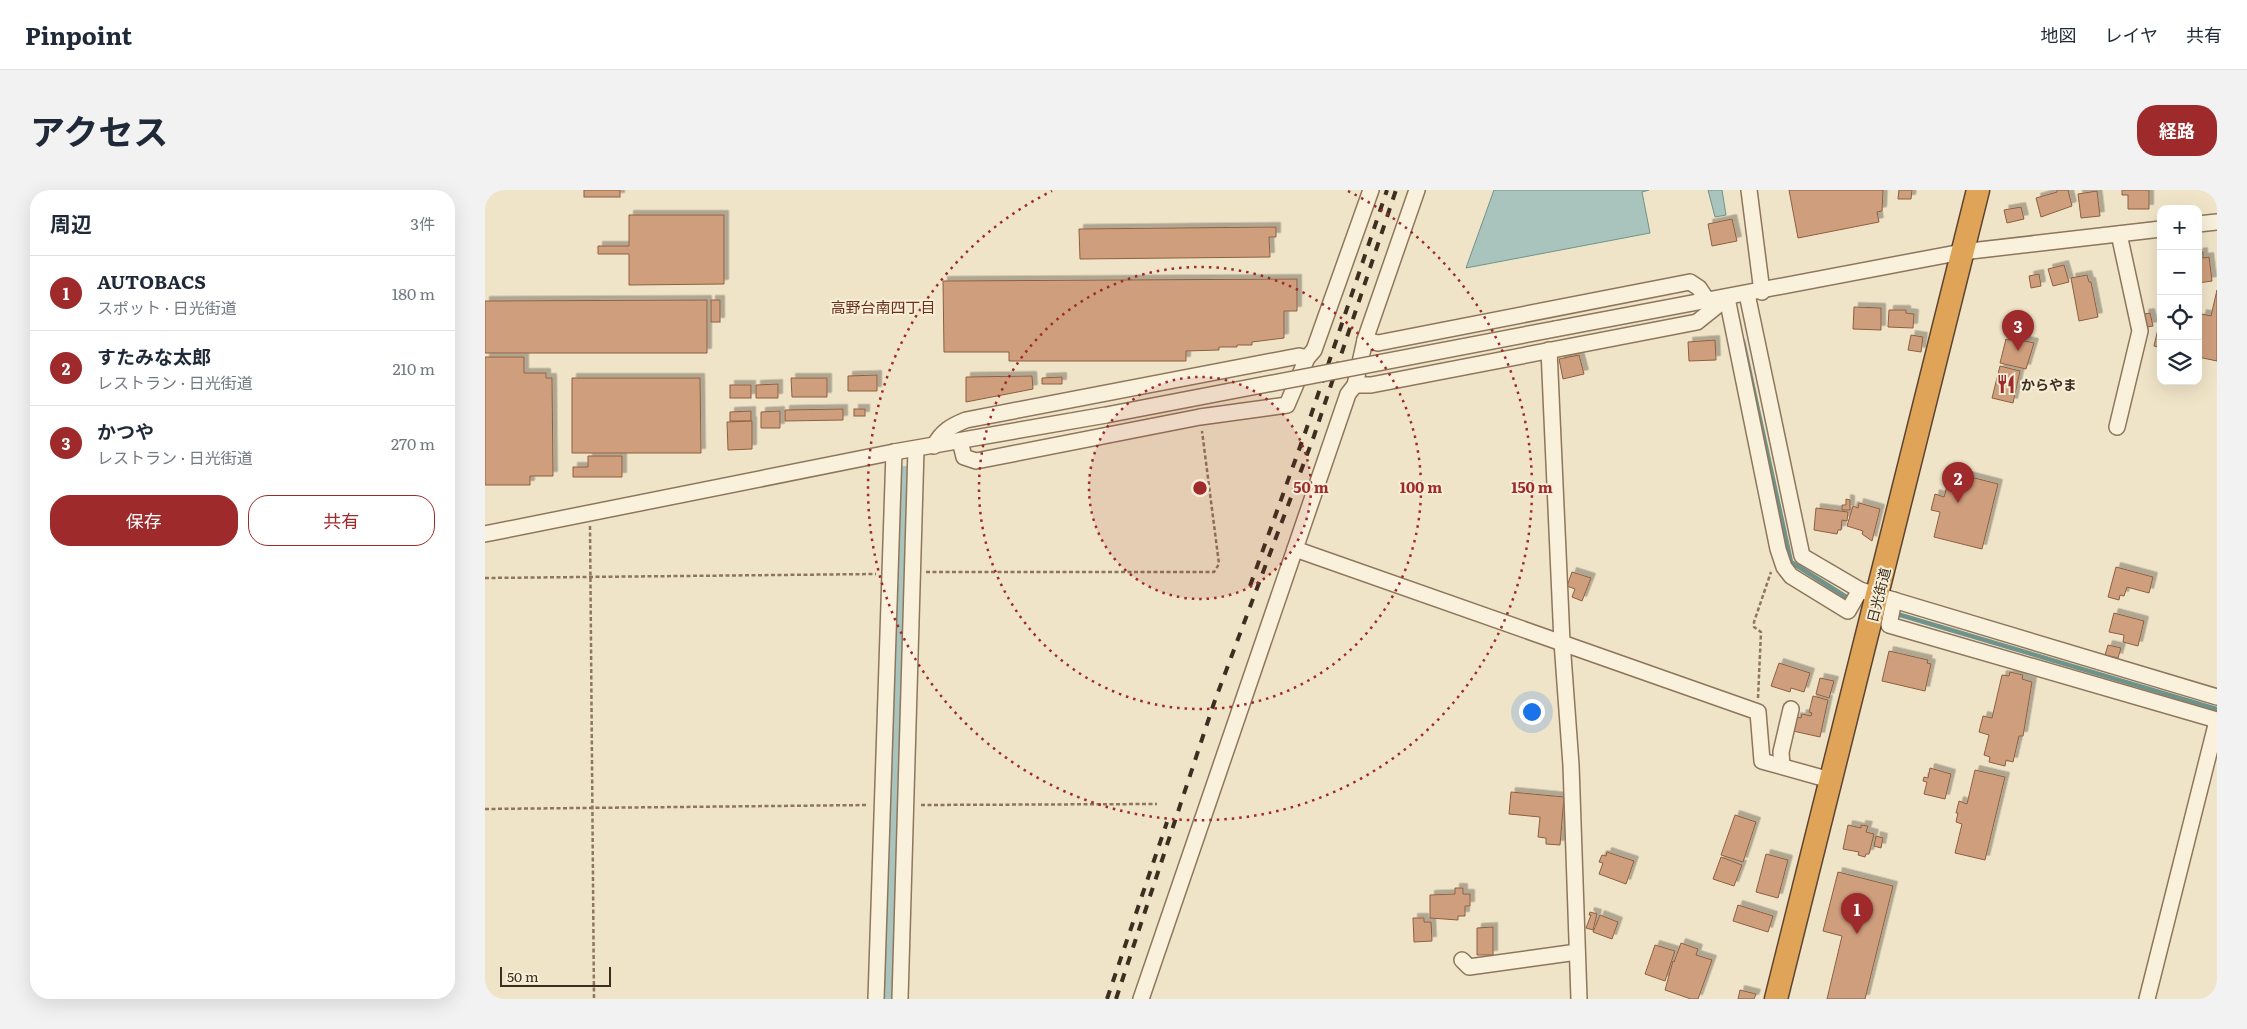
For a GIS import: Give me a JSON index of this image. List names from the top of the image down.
{
  "streets": {
    "highway": ["日光街道"]
  },
  "districts": ["高野台南四丁目"],
  "places": {
    "restaurant": ["からやま"]
  },
  "scale_bar": "50 m",
  "page": {
    "header": "Pinpoint",
    "nav": ["地図", "レイヤ", "共有"],
    "title": "アクセス",
    "buttons": [
      "経路",
      ["保存", "共有"]
    ],
    "heading": ["周辺", "3件"],
    "map_buttons": ["+", "−"],
    "list": [
      {
        "mark": "1",
        "name": "AUTOBACS",
        "note": "スポット · 日光街道",
        "value": "180 m"
      },
      {
        "mark": "2",
        "name": "すたみな太郎",
        "note": "レストラン · 日光街道",
        "value": "210 m"
      },
      {
        "mark": "3",
        "name": "かつや",
        "note": "レストラン · 日光街道",
        "value": "270 m"
      }
    ],
    "pins": ["3", "2", "1"],
    "scale": "50 m"
  },
  "rings": ["50 m", "100 m", "150 m"]
}
